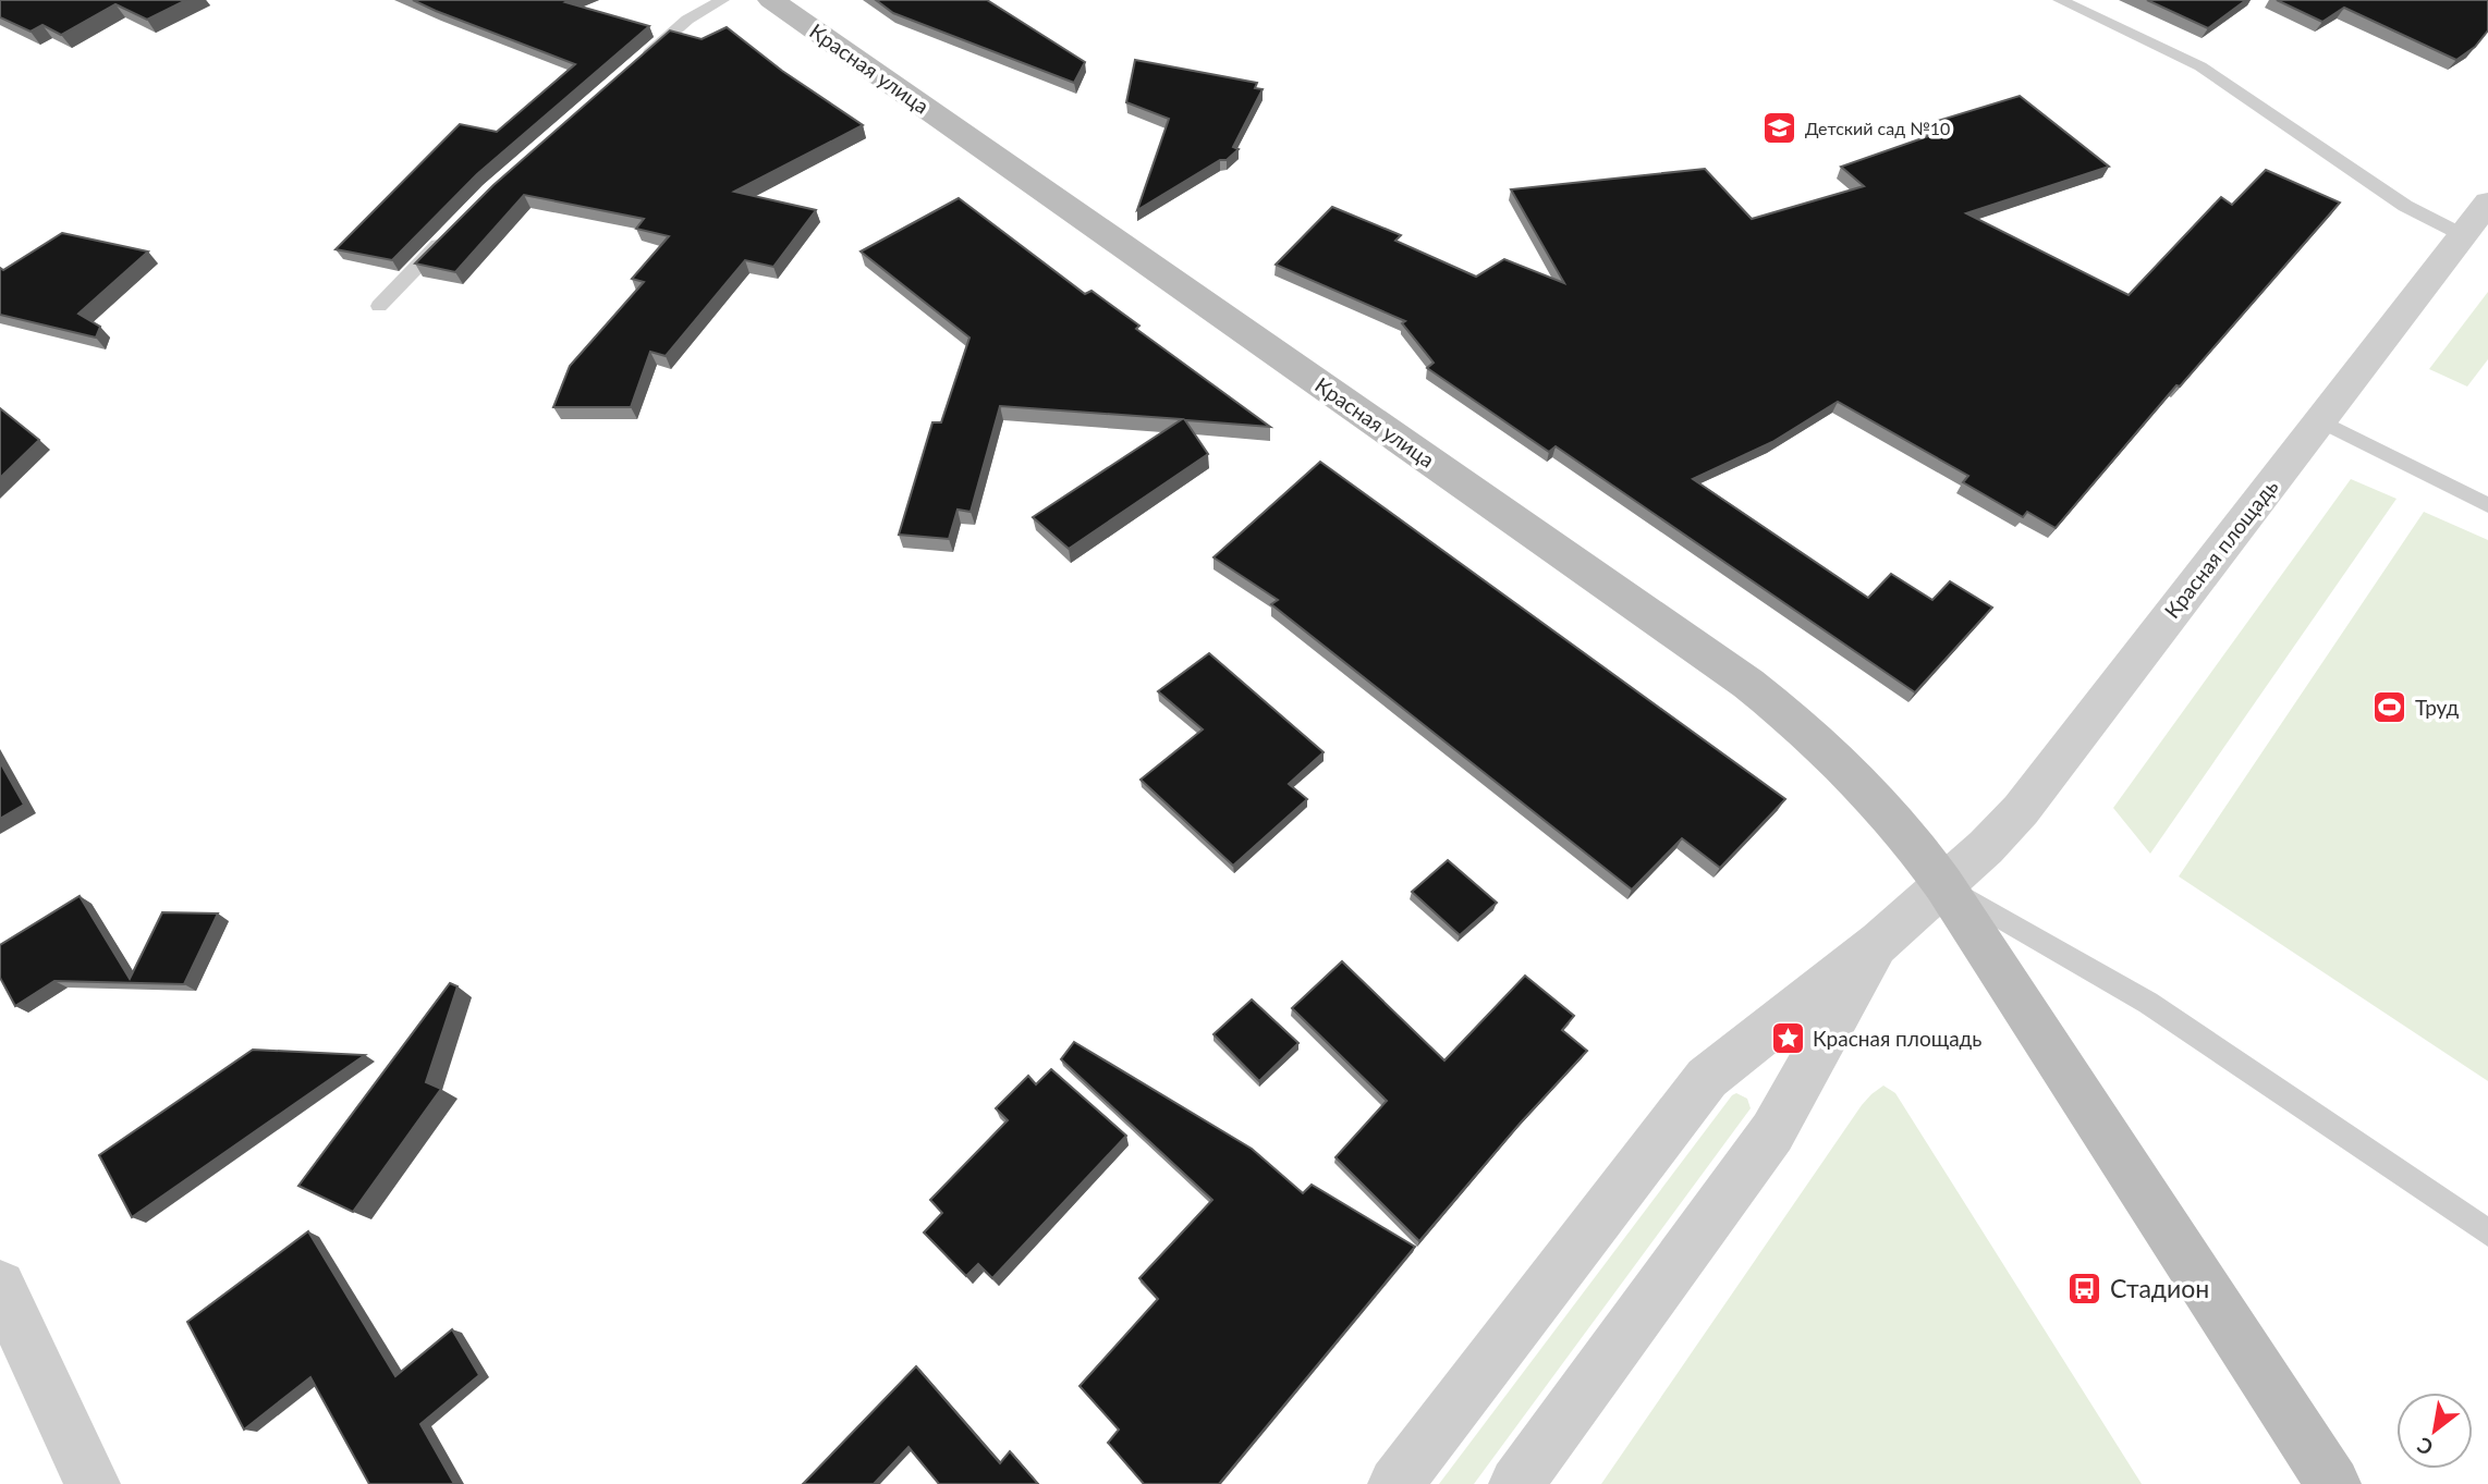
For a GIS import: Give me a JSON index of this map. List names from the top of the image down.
{
  "streets": {
    "main road": ["Красная улица"],
    "street": ["Красная площадь"]
  },
  "crossings": [
    ["Красная улица", "Красная площадь"]
  ],
  "places": {
    "school or university": ["Детский сад №10"],
    "sports": ["Труд"],
    "place": ["Красная площадь"],
    "bus stop": ["Стадион"]
  },
  "north": "bottom left"
}
